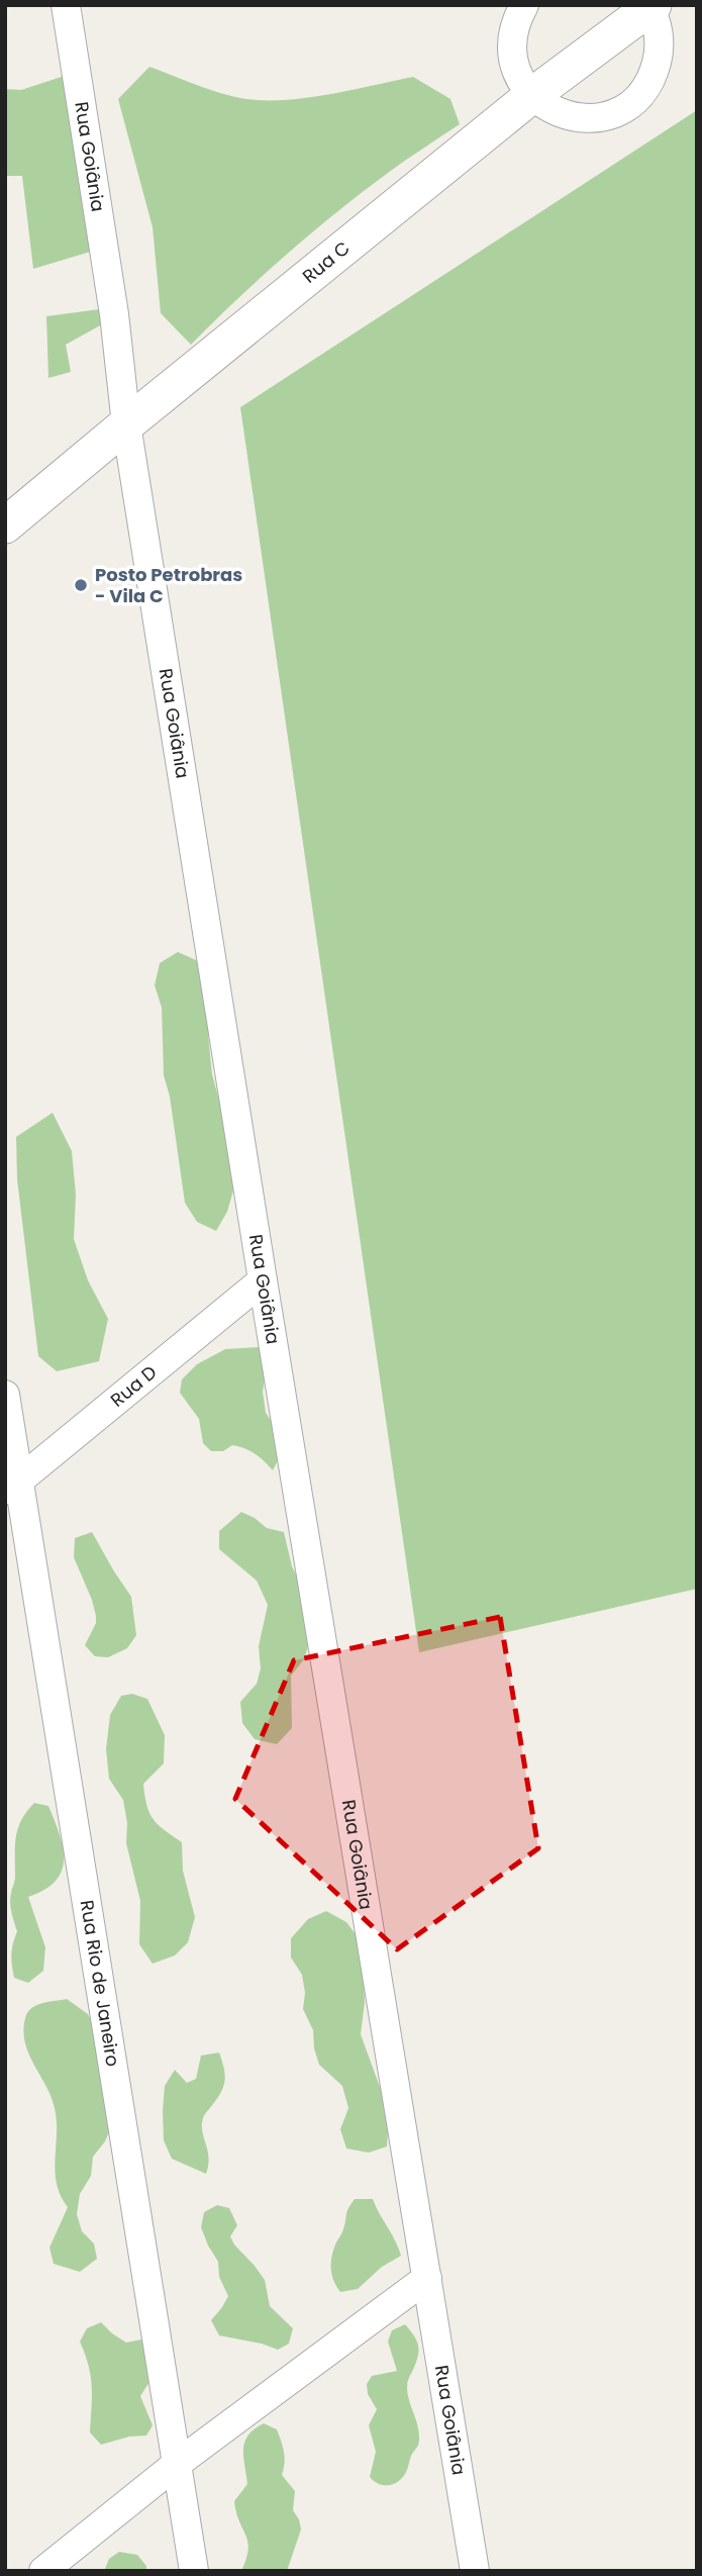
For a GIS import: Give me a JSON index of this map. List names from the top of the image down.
{
  "streets": {
    "street": [
      "Rua Goiânia",
      "Rua C",
      "Rua D",
      "Rua Rio de Janeiro"
    ]
  },
  "crossings": [
    ["Rua Goiânia", "Rua C"],
    ["Rua Goiânia", "Rua D"],
    ["Rua D", "Rua Rio de Janeiro"]
  ],
  "places": ["Posto Petrobras - Vila C"]
}
